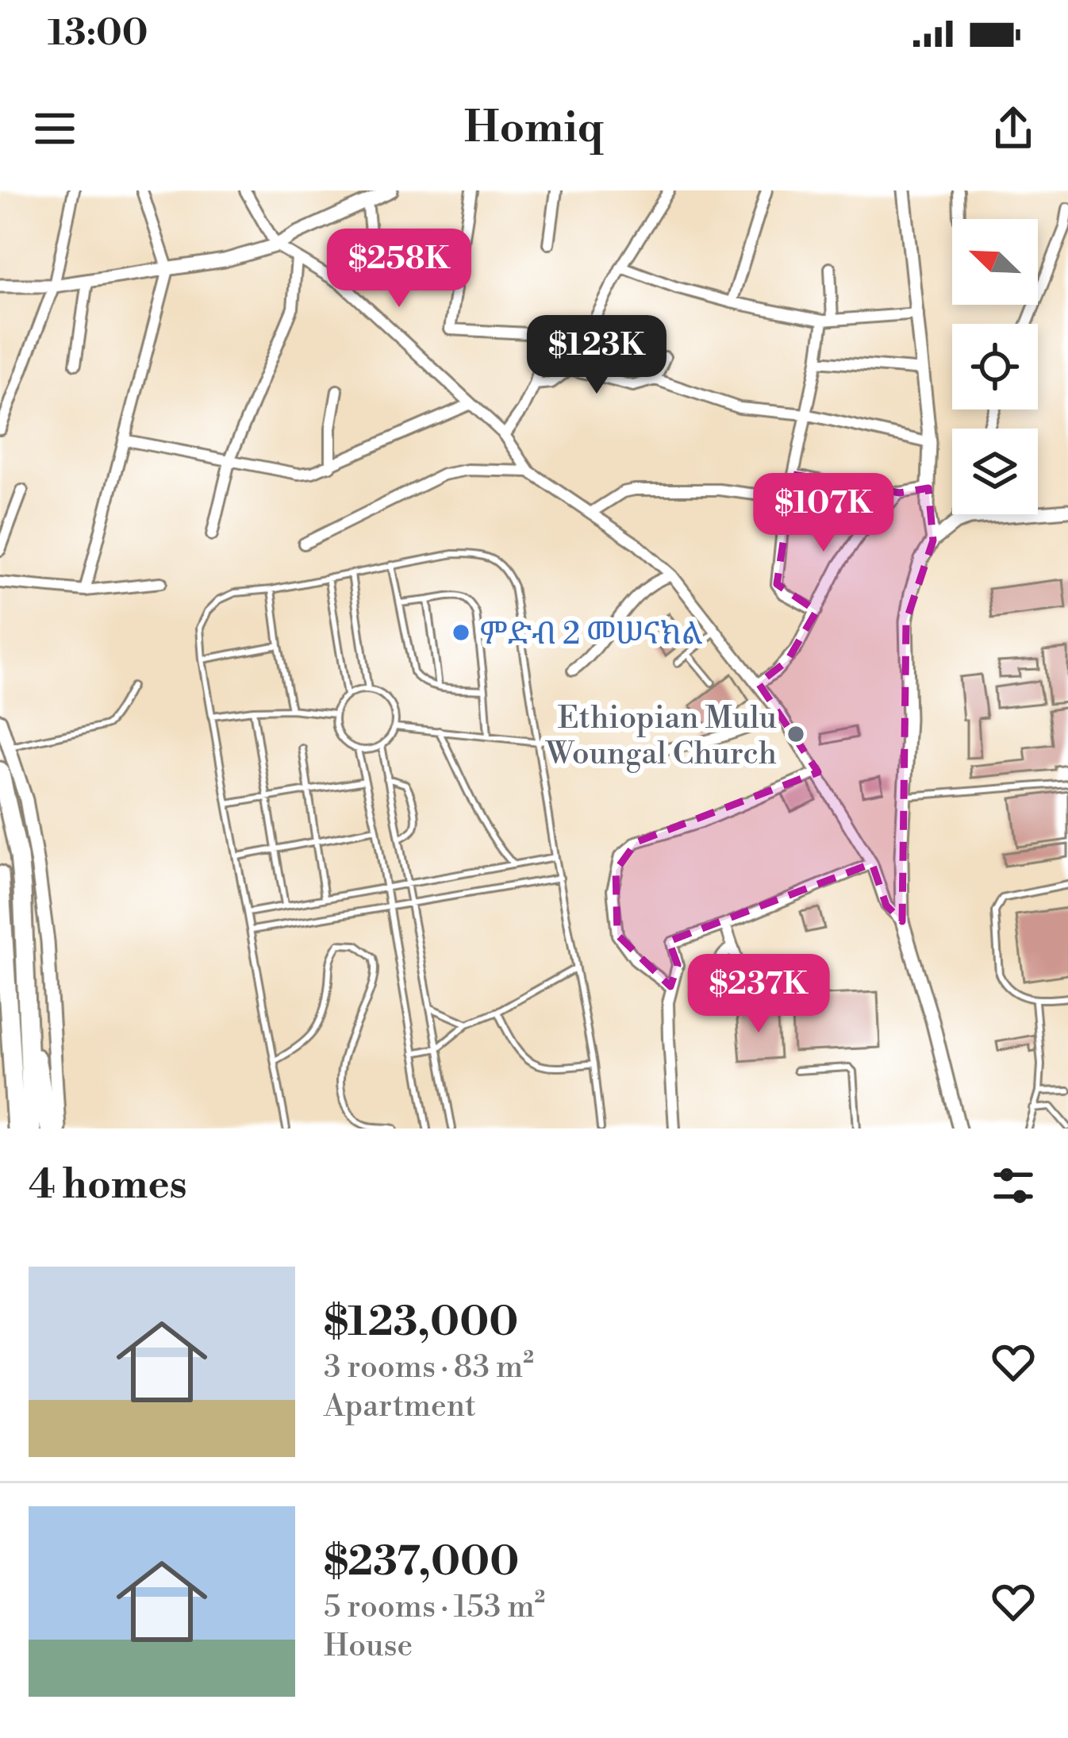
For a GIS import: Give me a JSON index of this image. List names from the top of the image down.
{
  "places": ["ምድብ 2 መሠናክል", "Ethiopian Mulu Woungal Church"],
  "north": "top left",
  "page": {
    "status": "13:00",
    "header": "Homiq",
    "price": [
      "$258K",
      "$123K",
      "$107K",
      "$237K"
    ],
    "heading": "4 homes",
    "list": [
      {
        "name": "$123,000",
        "note": "3 rooms · 83 m² · Apartment"
      },
      {
        "name": "$237,000",
        "note": "5 rooms · 153 m² · House"
      }
    ]
  }
}
